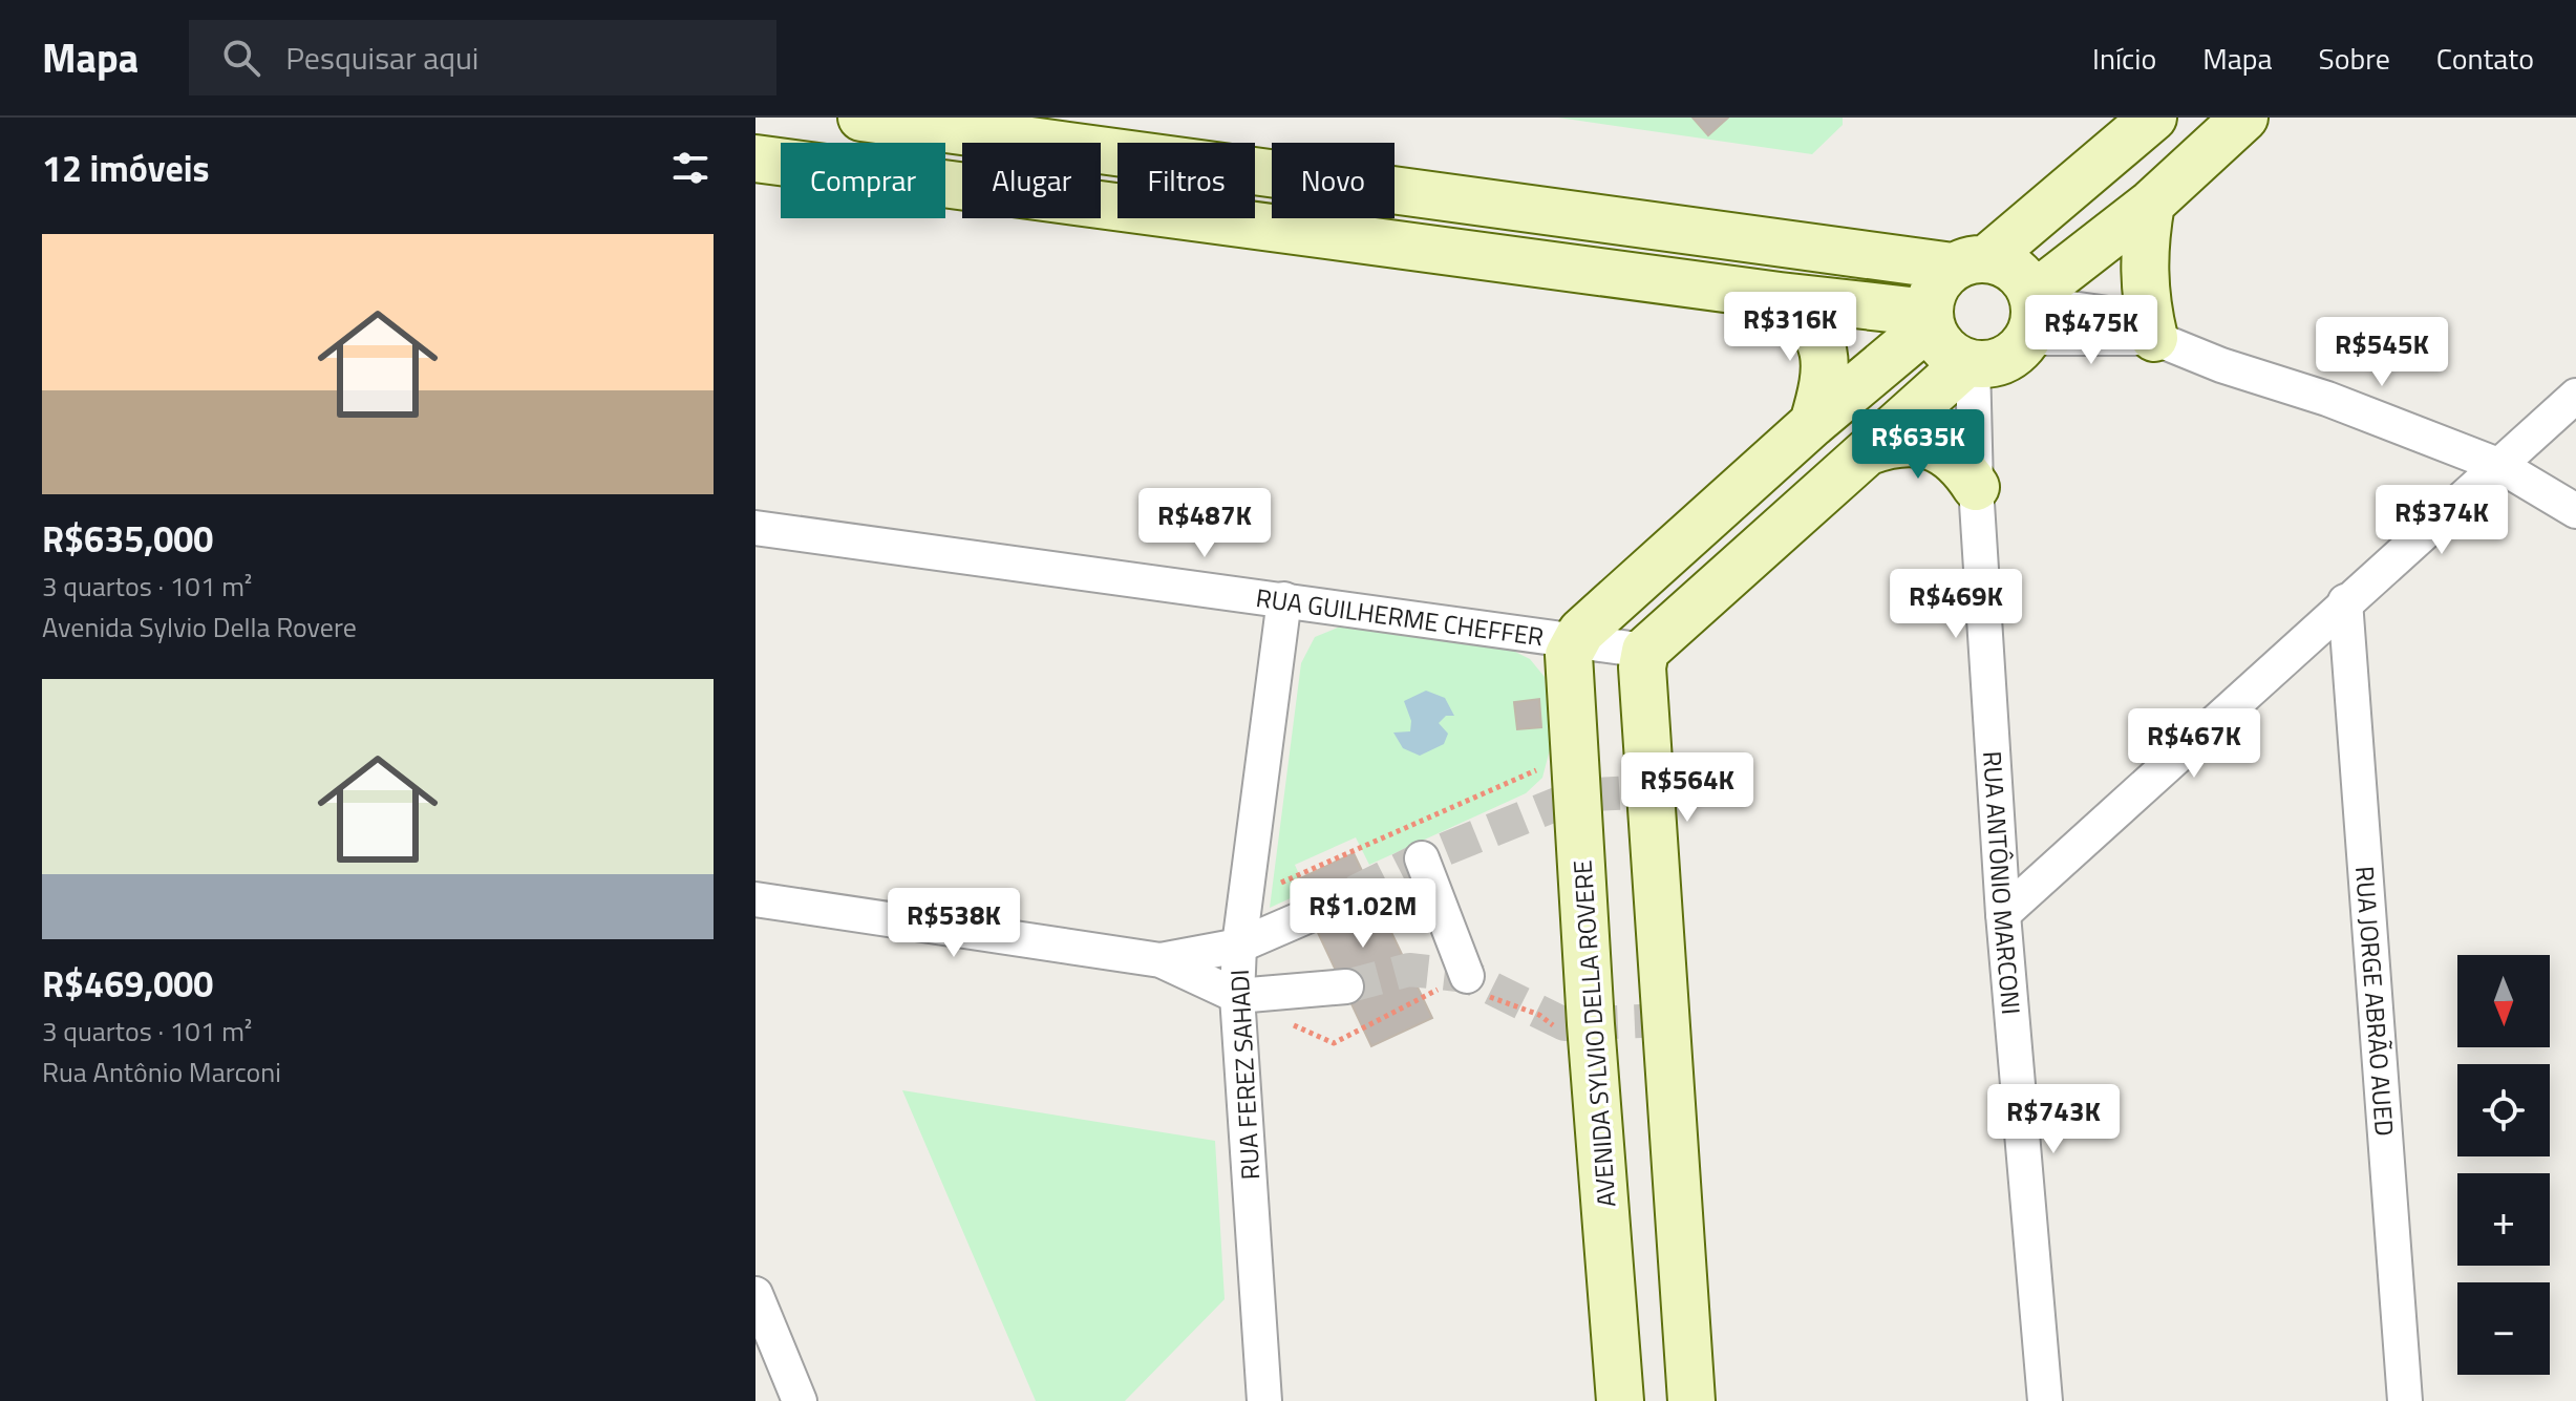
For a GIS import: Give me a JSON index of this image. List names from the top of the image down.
{
  "streets": {
    "main road": ["AVENIDA SYLVIO DELLA ROVERE"],
    "street": [
      "RUA GUILHERME CHEFFER",
      "RUA ANTÔNIO MARCONI",
      "RUA JORGE ABRÃO AUED",
      "RUA FEREZ SAHADI"
    ]
  },
  "crossings": [
    ["RUA GUILHERME CHEFFER", "AVENIDA SYLVIO DELLA ROVERE"],
    ["RUA GUILHERME CHEFFER", "RUA FEREZ SAHADI"]
  ],
  "north": "bottom",
  "page": {
    "header": "Mapa",
    "search": "Pesquisar aqui",
    "nav": [
      "Início",
      "Mapa",
      "Sobre",
      "Contato"
    ],
    "heading": "12 imóveis",
    "chip": [
      "Comprar",
      "Alugar",
      "Filtros",
      "Novo"
    ],
    "list": [
      {
        "name": "R$635,000",
        "note": "3 quartos · 101 m² · Avenida Sylvio Della Rovere"
      },
      {
        "name": "R$469,000",
        "note": "3 quartos · 101 m² · Rua Antônio Marconi"
      }
    ],
    "price": [
      "R$316K",
      "R$475K",
      "R$545K",
      "R$635K",
      "R$374K",
      "R$487K",
      "R$469K",
      "R$467K",
      "R$564K",
      "R$1.02M",
      "R$538K",
      "R$743K"
    ],
    "map_buttons": ["+", "−"]
  }
}
